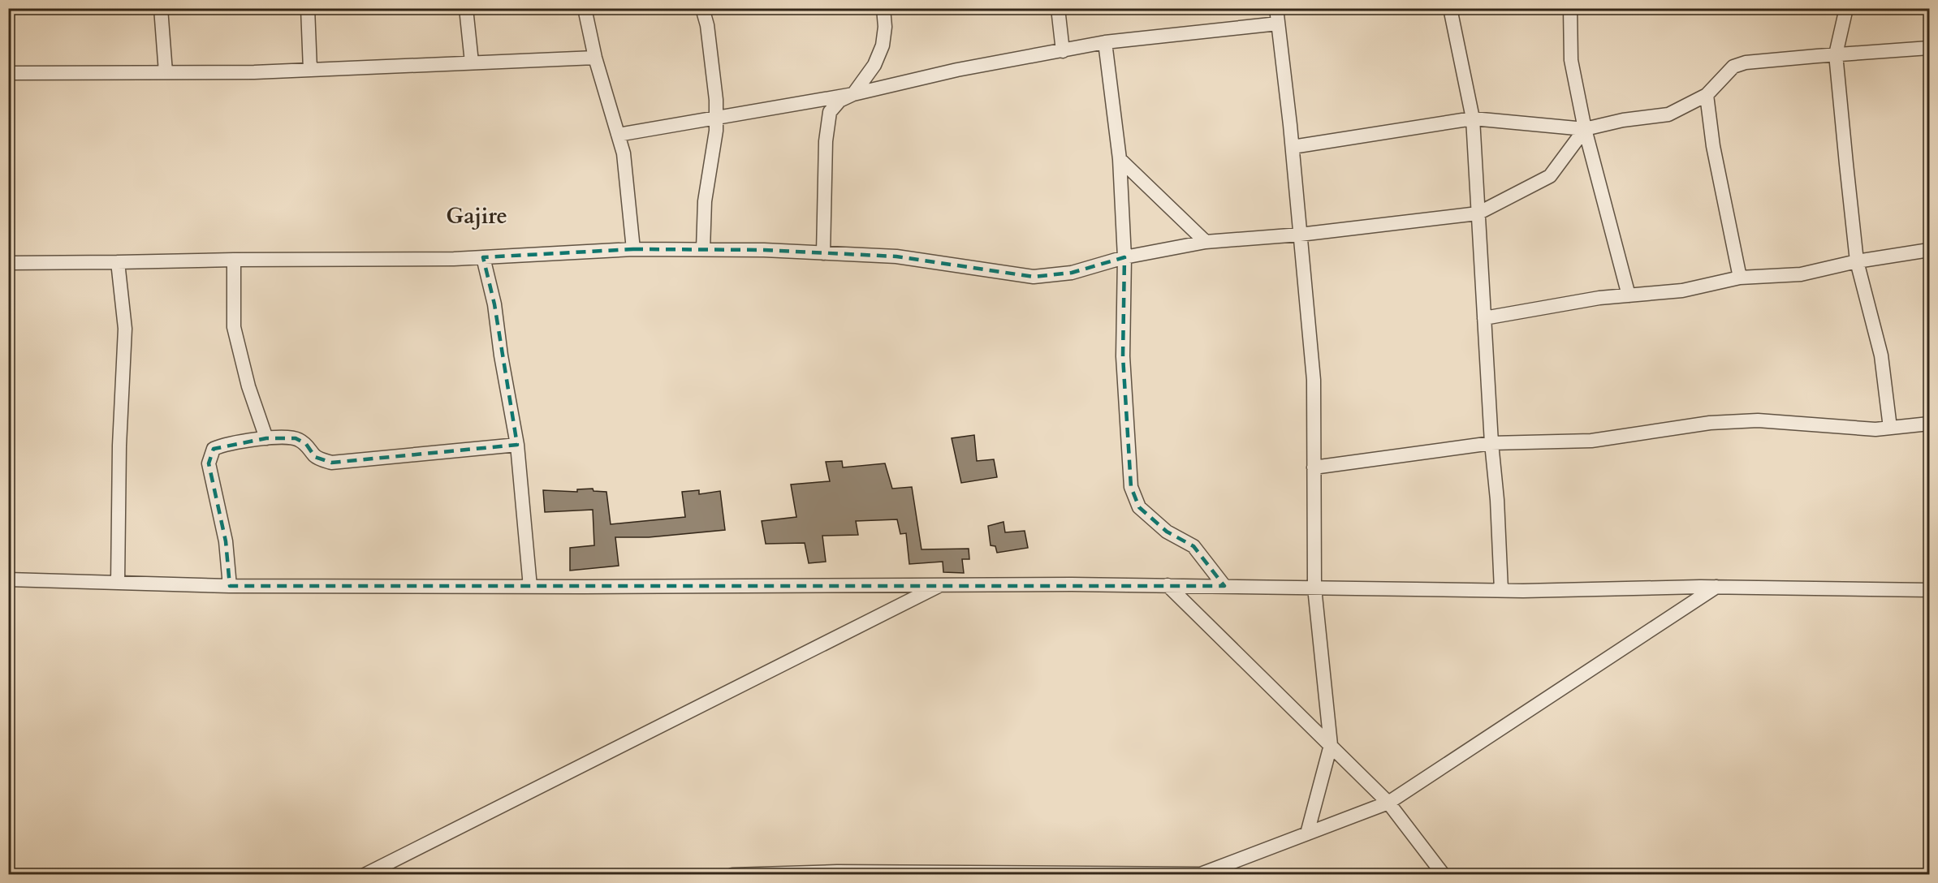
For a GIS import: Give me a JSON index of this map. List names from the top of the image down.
{
  "districts": ["Gajire"]
}
